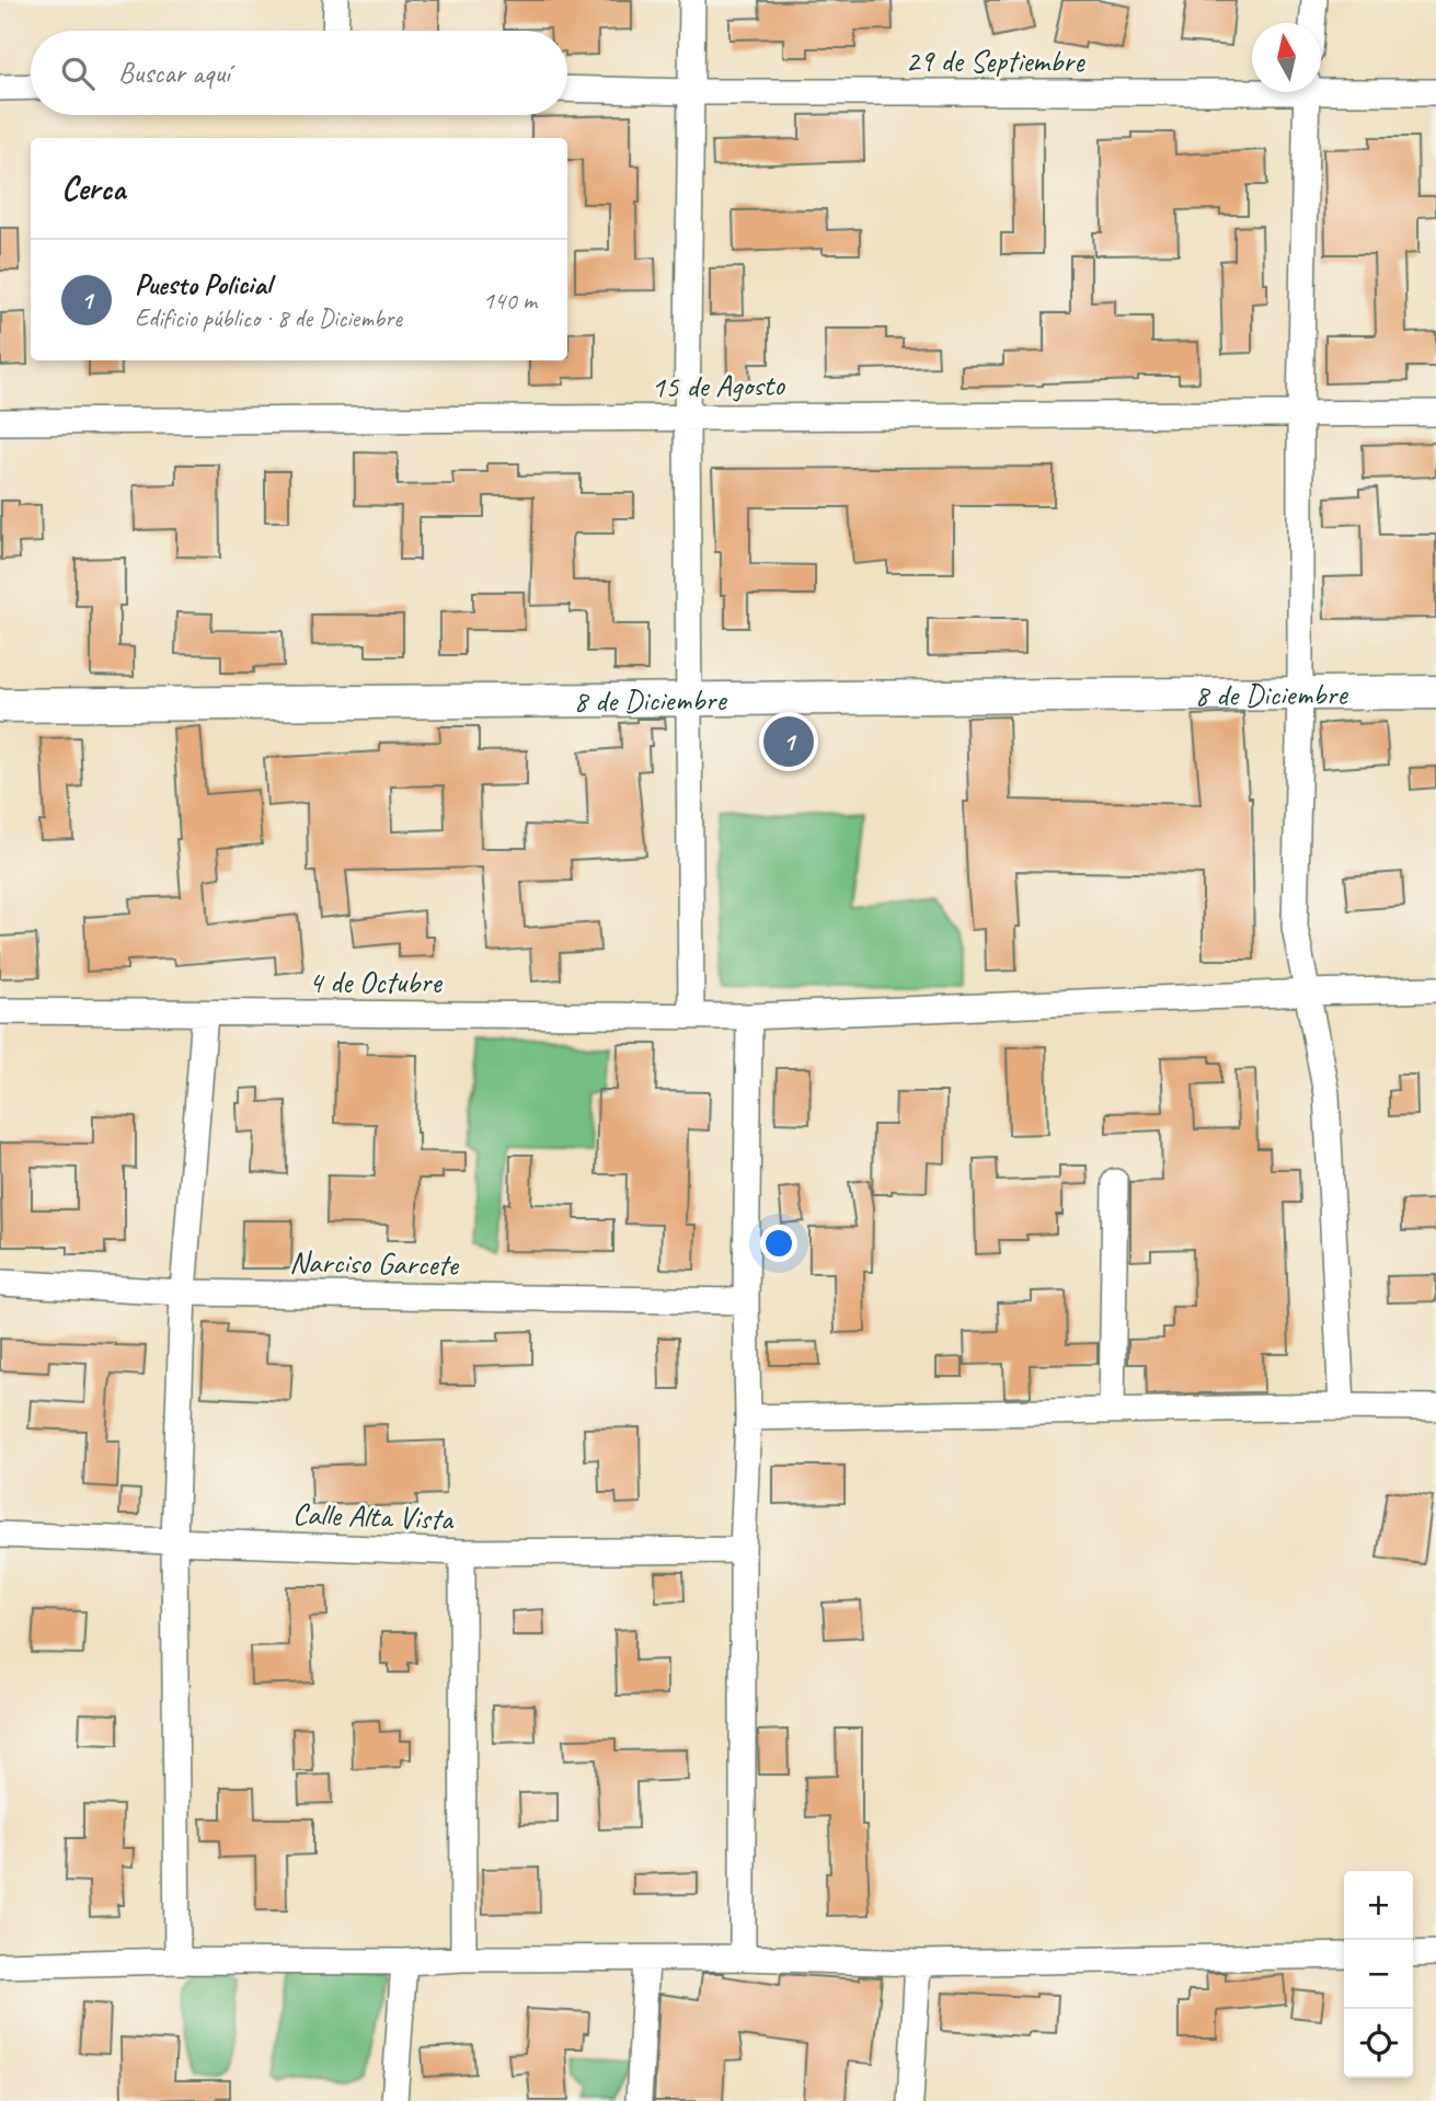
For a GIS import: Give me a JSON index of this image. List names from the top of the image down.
{
  "streets": {
    "street": [
      "29 de Septiembre",
      "15 de Agosto",
      "8 de Diciembre",
      "4 de Octubre",
      "Narciso Garcete",
      "Calle Alta Vista"
    ]
  },
  "north": "top",
  "page": {
    "search": "Buscar aquí",
    "heading": "Cerca",
    "list": [
      {
        "mark": "1",
        "name": "Puesto Policial",
        "note": "Edificio público · 8 de Diciembre",
        "value": "140 m"
      }
    ],
    "pins": "1",
    "map_buttons": ["+", "−"]
  }
}
